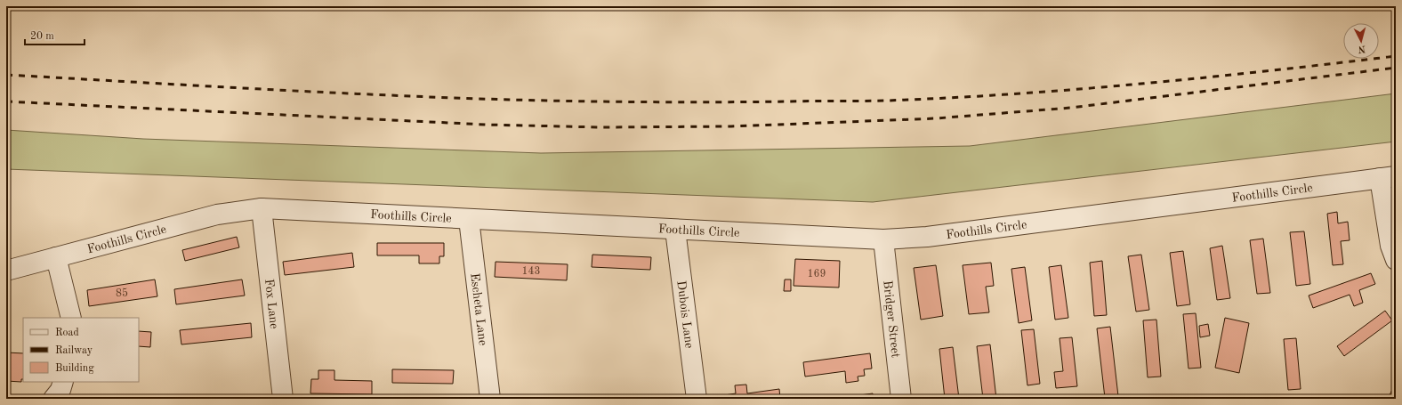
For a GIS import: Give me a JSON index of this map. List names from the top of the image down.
{
  "streets": {
    "street": [
      "Foothills Circle",
      "Fox Lane",
      "Escheta Lane",
      "Dubois Lane",
      "Bridger Street"
    ]
  },
  "crossings": [
    ["Foothills Circle", "Fox Lane"],
    ["Foothills Circle", "Escheta Lane"],
    ["Foothills Circle", "Dubois Lane"],
    ["Foothills Circle", "Bridger Street"]
  ],
  "house_numbers": ["143", "169", "85"],
  "legend": ["Road", "Railway", "Building"],
  "scale_bar": "20 m",
  "north": "bottom"
}
